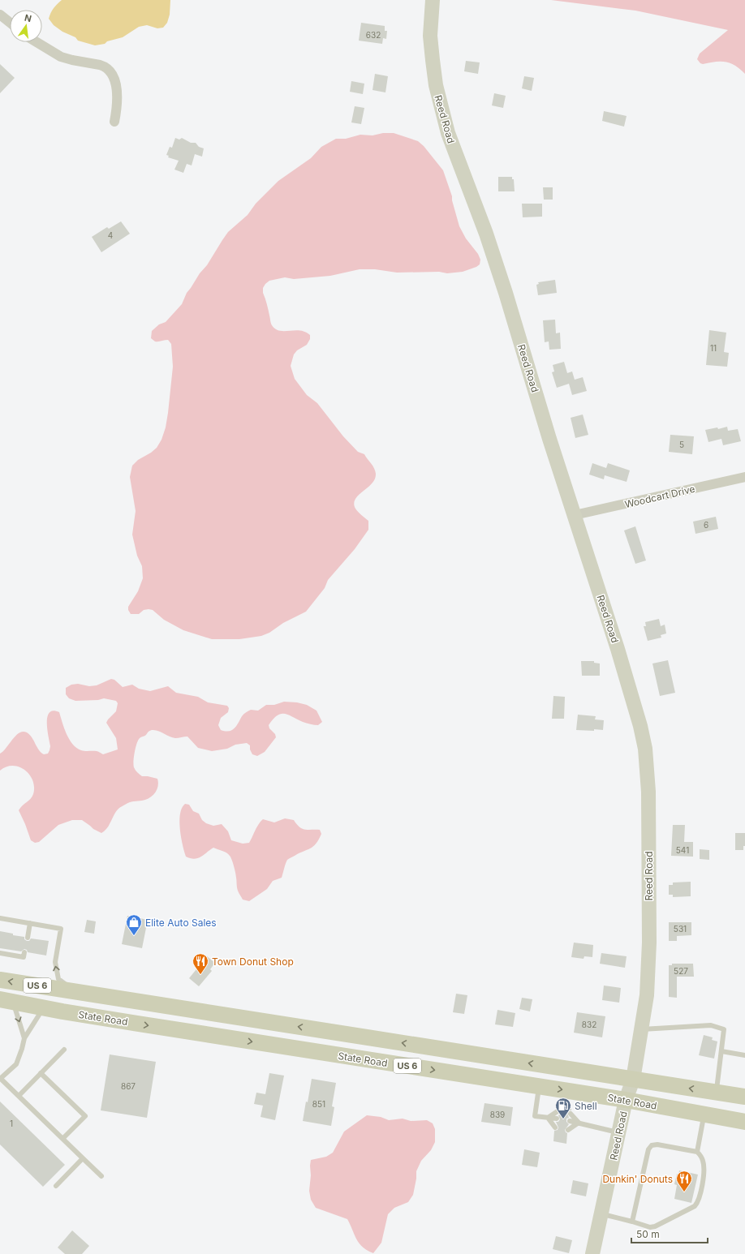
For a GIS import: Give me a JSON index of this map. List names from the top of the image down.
{
  "streets": {
    "main road": ["US 6", "State Road"],
    "street": ["Reed Road", "Woodcart Drive"]
  },
  "crossings": [
    ["Reed Road", "Woodcart Drive"],
    ["Reed Road", "US 6"],
    ["Reed Road", "State Road"]
  ],
  "places": {
    "shop": ["Elite Auto Sales"],
    "restaurant": ["Town Donut Shop", "Dunkin' Donuts"],
    "fuel station": ["Shell"]
  },
  "house_numbers": [
    "632",
    "4",
    "11",
    "5",
    "6",
    "541",
    "531",
    "527",
    "832",
    "867",
    "851",
    "839",
    "1"
  ],
  "scale_bar": "50 m",
  "north": "top"
}
